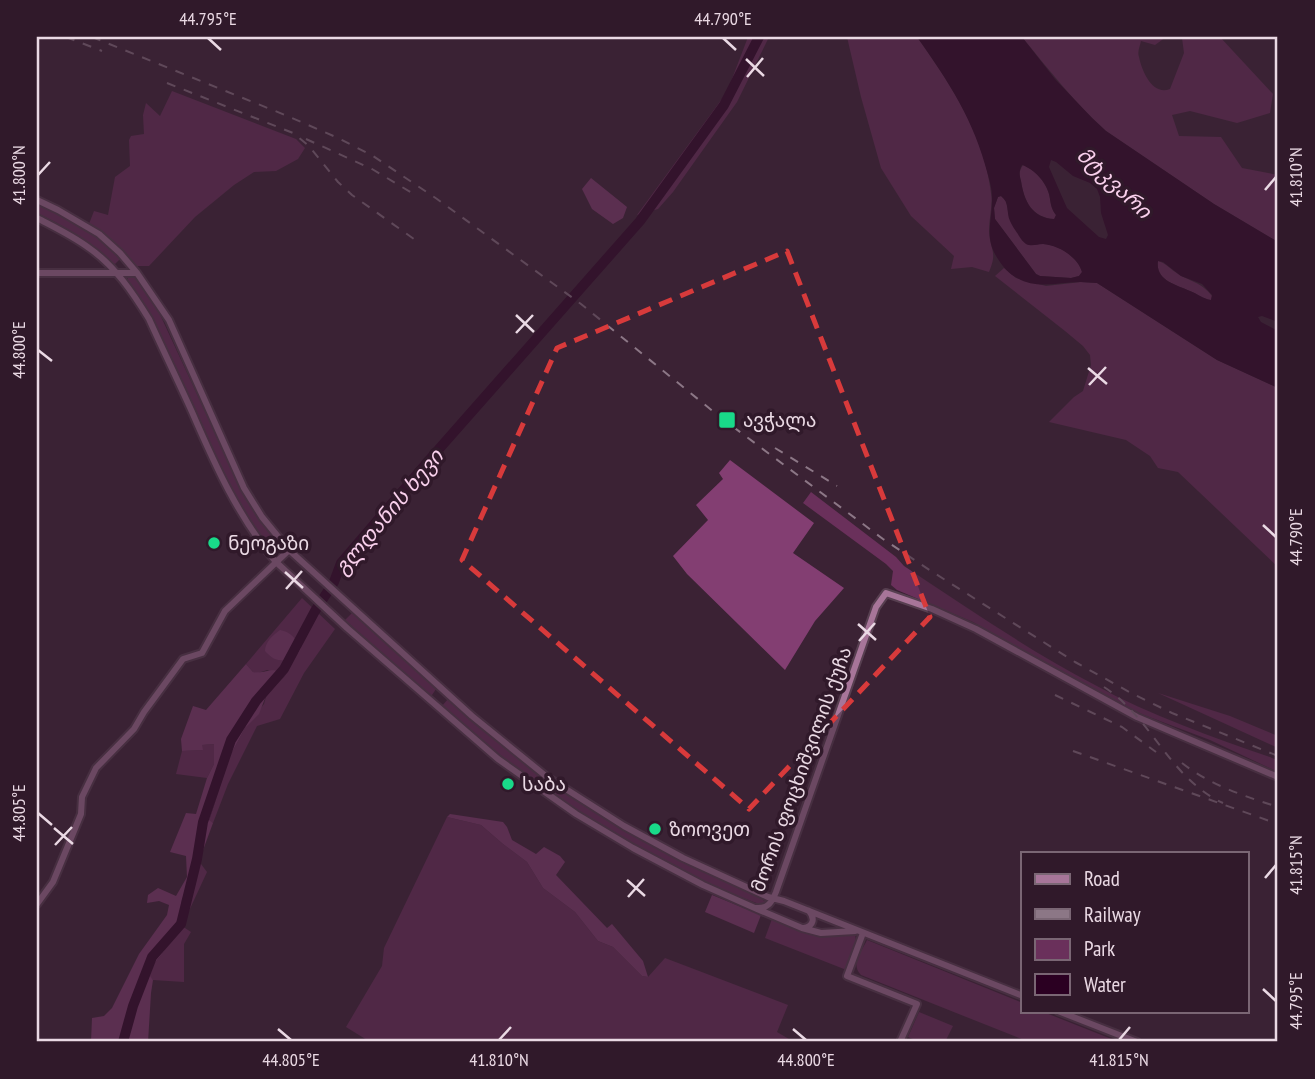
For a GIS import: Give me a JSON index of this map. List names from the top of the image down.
{
  "streets": {
    "main road": ["მორის ფოცხიშვილის ქუჩა"]
  },
  "water": ["მტკვარი", "გლდანის ხევი"],
  "places": {
    "transit": ["ავჭალა"],
    "other": ["ნეოგაზი", "საბა", "ზოოვეთ"]
  },
  "legend": [
    "Road",
    "Railway",
    "Park",
    "Water"
  ],
  "coordinates": [
    "44.795°E",
    "44.790°E",
    "41.800°N",
    "41.810°N",
    "44.800°E",
    "44.805°E",
    "41.815°N"
  ]
}
